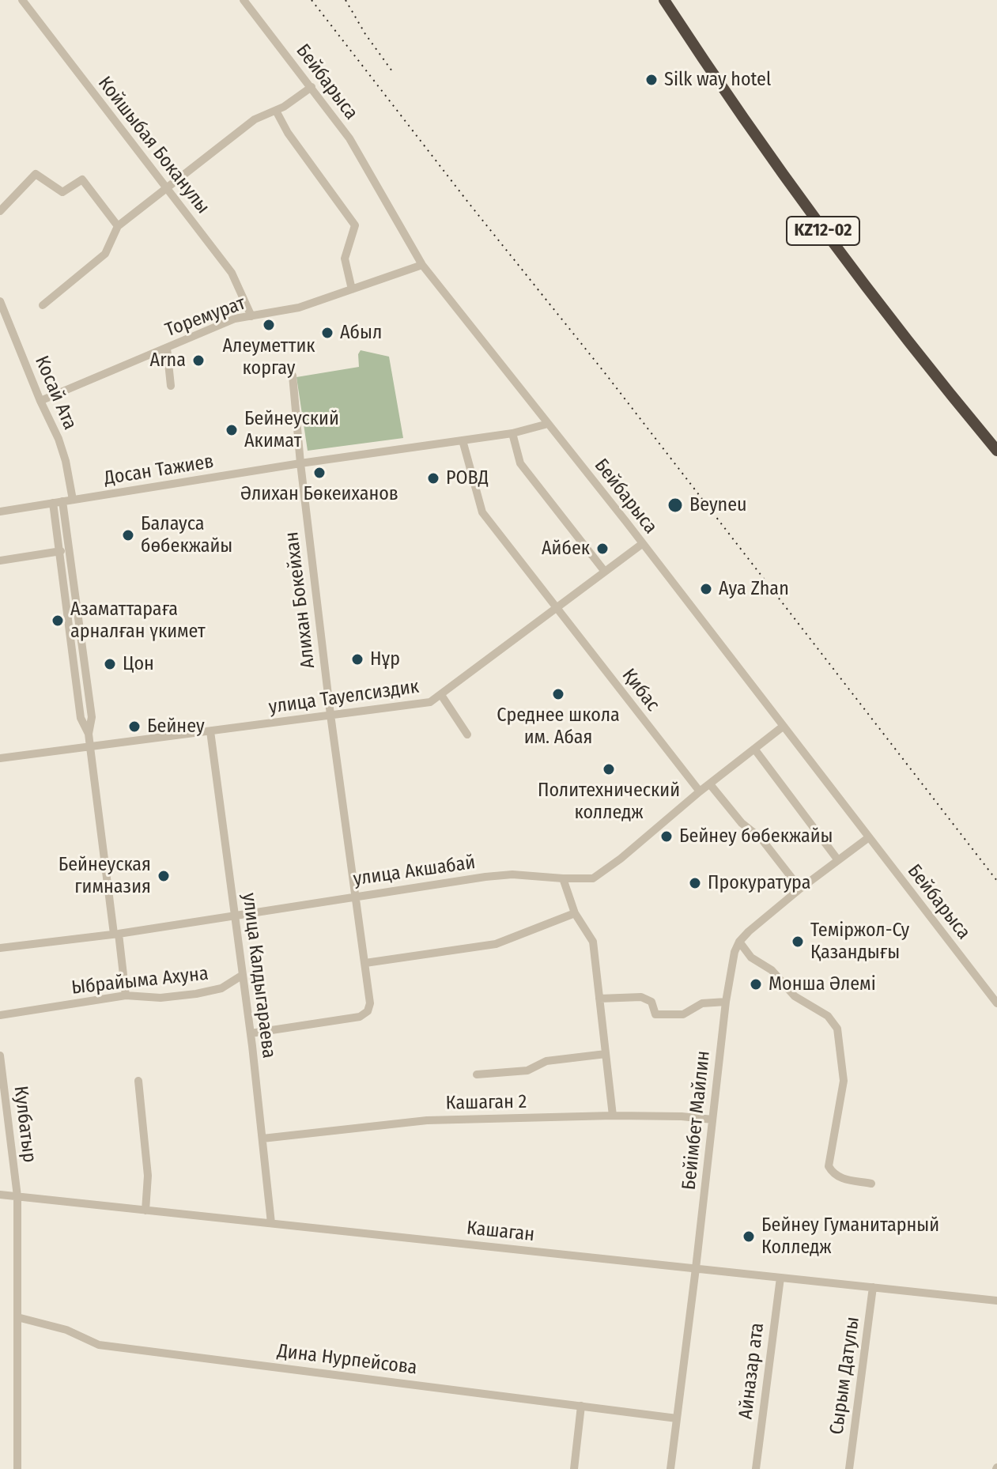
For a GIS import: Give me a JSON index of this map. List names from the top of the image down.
{
  "streets": {
    "highway": ["KZ12-02"],
    "street": [
      "Бейбарыса",
      "Койшыбая Боканулы",
      "Торемурат",
      "Косай Ата",
      "Досан Тажиев",
      "Алихан Бокейхан",
      "Қибас",
      "улица Тауелсиздик",
      "улица Акшабай",
      "улица Калдыгараева",
      "Ыбрайыма Ахуна",
      "Кашаган 2",
      "Бейімбет Майлин",
      "Кулбатыр",
      "Кашаган",
      "Дина Нурпейсова",
      "Айназар ата",
      "Сырым Датулы"
    ]
  },
  "crossings": [
    ["Бейбарыса", "Торемурат"],
    ["Бейбарыса", "Досан Тажиев"],
    ["Бейбарыса", "улица Тауелсиздик"],
    ["Бейбарыса", "улица Акшабай"],
    ["Койшыбая Боканулы", "Торемурат"],
    ["Торемурат", "Косай Ата"],
    ["Косай Ата", "Досан Тажиев"],
    ["Досан Тажиев", "Алихан Бокейхан"],
    ["Досан Тажиев", "Қибас"],
    ["Алихан Бокейхан", "улица Тауелсиздик"],
    ["Алихан Бокейхан", "улица Акшабай"],
    ["Алихан Бокейхан", "улица Калдыгараева"],
    ["Қибас", "улица Тауелсиздик"],
    ["Қибас", "улица Акшабай"],
    ["улица Тауелсиздик", "улица Калдыгараева"],
    ["улица Акшабай", "улица Калдыгараева"],
    ["улица Калдыгараева", "Ыбрайыма Ахуна"],
    ["улица Калдыгараева", "Кашаган 2"],
    ["улица Калдыгараева", "Кашаган"],
    ["Кашаган 2", "Бейімбет Майлин"],
    ["Бейімбет Майлин", "Кашаган"],
    ["Бейімбет Майлин", "Дина Нурпейсова"],
    ["Кулбатыр", "Кашаган"],
    ["Кулбатыр", "Дина Нурпейсова"],
    ["Кашаган", "Айназар ата"],
    ["Кашаган", "Сырым Датулы"]
  ],
  "places": [
    "Silk way hotel",
    "Алеуметтик коргау",
    "Абыл",
    "Arna",
    "Бейнеуский Акимат",
    "Әлихан Бөкеиханов",
    "РОВД",
    "Beyneu",
    "Балауса бөбекжайы",
    "Айбек",
    "Aya Zhan",
    "Азаматтараға арналған үкимет",
    "Нұр",
    "Цон",
    "Среднее школа им. Абая",
    "Бейнеу",
    "Политехнический колледж",
    "Бейнеу бөбекжайы",
    "Бейнеуская гимназия",
    "Прокуратура",
    "Теміржол-Су Қазандығы",
    "Монша Әлемі",
    "Бейнеу Гуманитарный Колледж"
  ]
}
